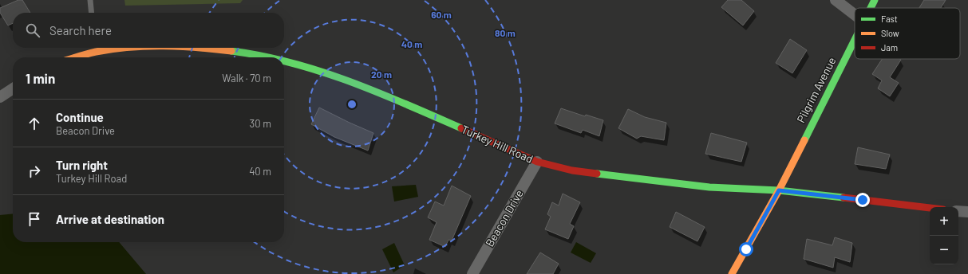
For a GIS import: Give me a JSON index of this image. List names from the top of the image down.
{
  "streets": {
    "street": ["Pilgrim Avenue", "Turkey Hill Road", "Beacon Drive"]
  },
  "crossings": [
    ["Pilgrim Avenue", "Turkey Hill Road"],
    ["Turkey Hill Road", "Beacon Drive"]
  ],
  "legend": ["Fast", "Slow", "Jam"],
  "page": {
    "search": "Search here",
    "heading": ["1 min", "Walk · 70 m"],
    "list": [
      ["Continue", "Beacon Drive", "30 m"],
      ["Turn right", "Turkey Hill Road", "40 m"],
      "Arrive at destination"
    ],
    "map_buttons": ["+", "−"]
  },
  "rings": [
    "60 m",
    "80 m",
    "40 m",
    "20 m"
  ]
}
